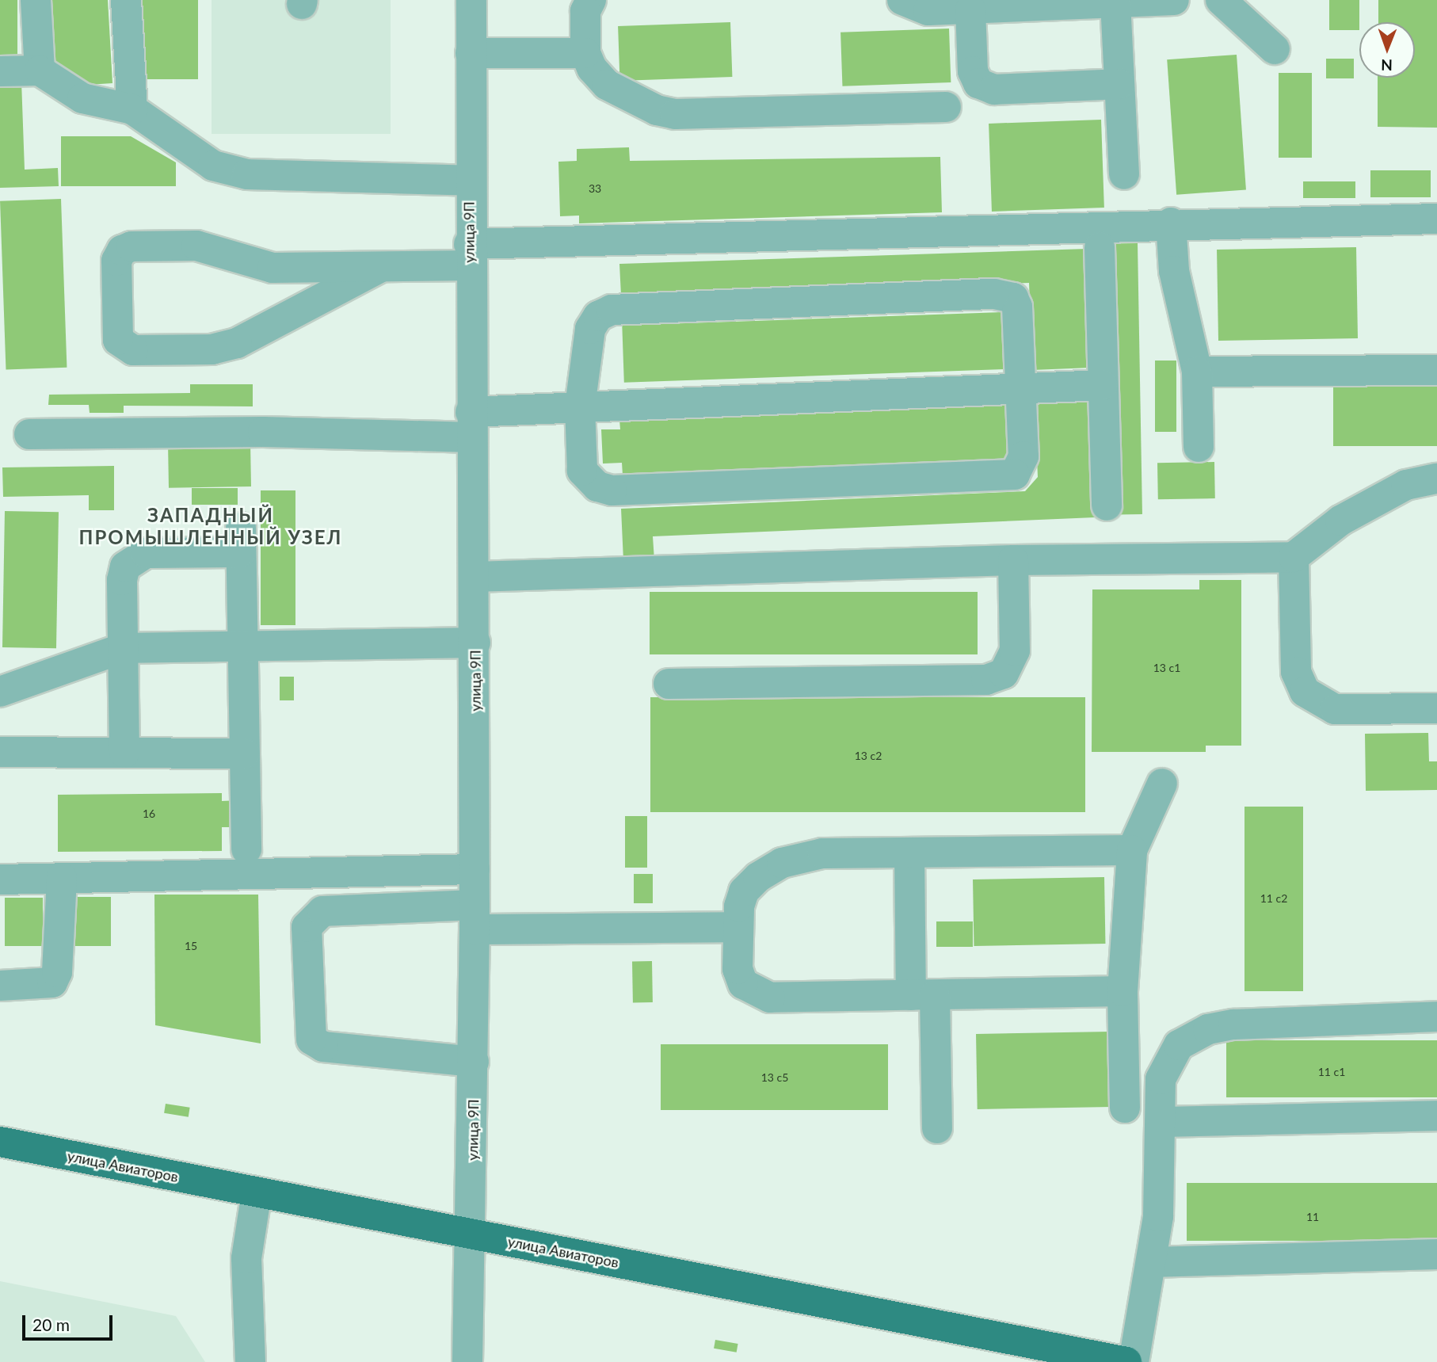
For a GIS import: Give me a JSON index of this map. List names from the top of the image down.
{
  "streets": {
    "main road": ["улица Авиаторов"],
    "street": ["улица 9П"]
  },
  "crossings": [
    ["улица 9П", "улица Авиаторов"]
  ],
  "districts": ["ЗАПАДНЫЙ ПРОМЫШЛЕННЫЙ УЗЕЛ"],
  "house_numbers": [
    "33",
    "13 с1",
    "13 с2",
    "16",
    "11 с2",
    "15",
    "11 с1",
    "13 с5",
    "11"
  ],
  "scale_bar": "20 m",
  "north": "bottom"
}
